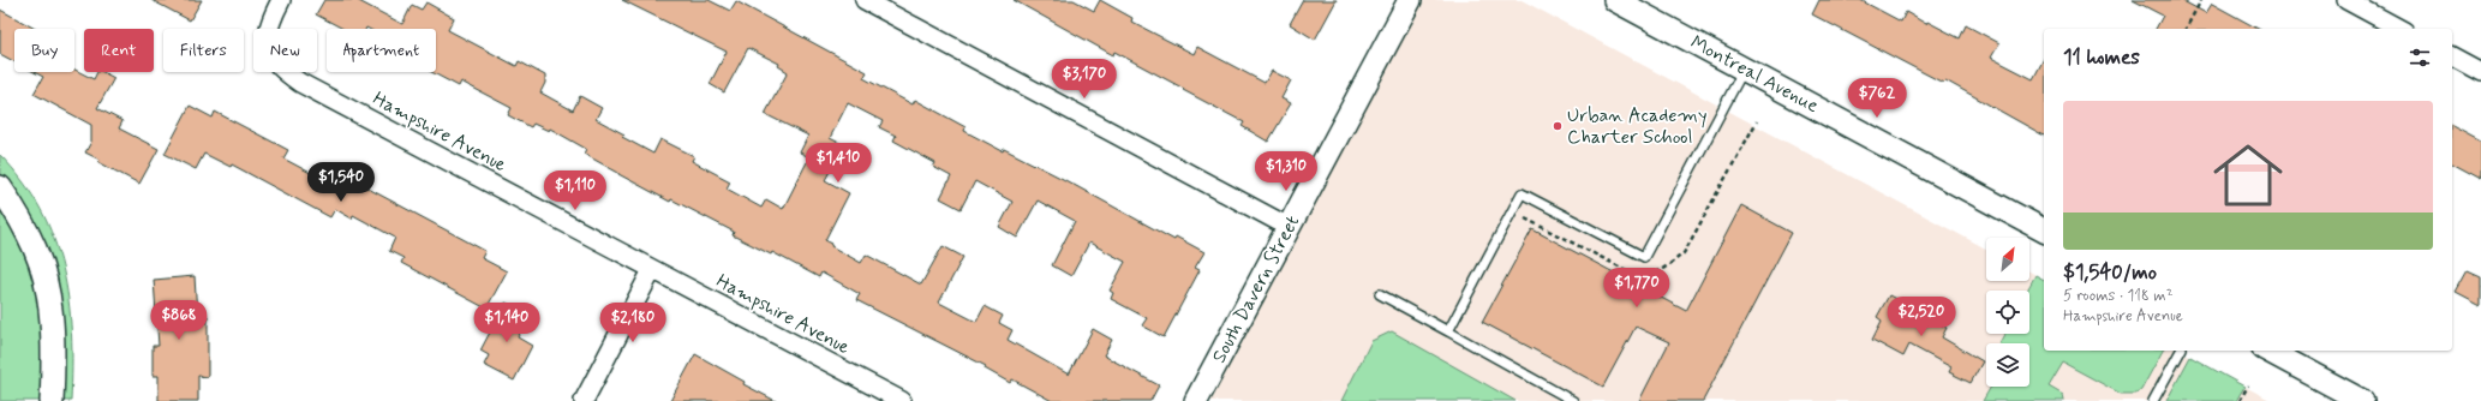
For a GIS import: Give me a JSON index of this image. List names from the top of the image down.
{
  "streets": {
    "street": ["Montreal Avenue", "Hampshire Avenue", "South Davern Street"]
  },
  "places": ["Urban Academy Charter School"],
  "north": "top right",
  "page": {
    "chip": [
      "Buy",
      "Rent",
      "Filters",
      "New",
      "Apartment"
    ],
    "heading": "11 homes",
    "price": [
      "$3,170",
      "$762",
      "$1,410",
      "$1,310",
      "$1,540",
      "$1,110",
      "$1,770",
      "$2,520",
      "$868",
      "$1,140",
      "$2,180"
    ],
    "list": [
      {
        "name": "$1,540/mo",
        "note": "5 rooms · 118 m² · Hampshire Avenue"
      }
    ]
  }
}
